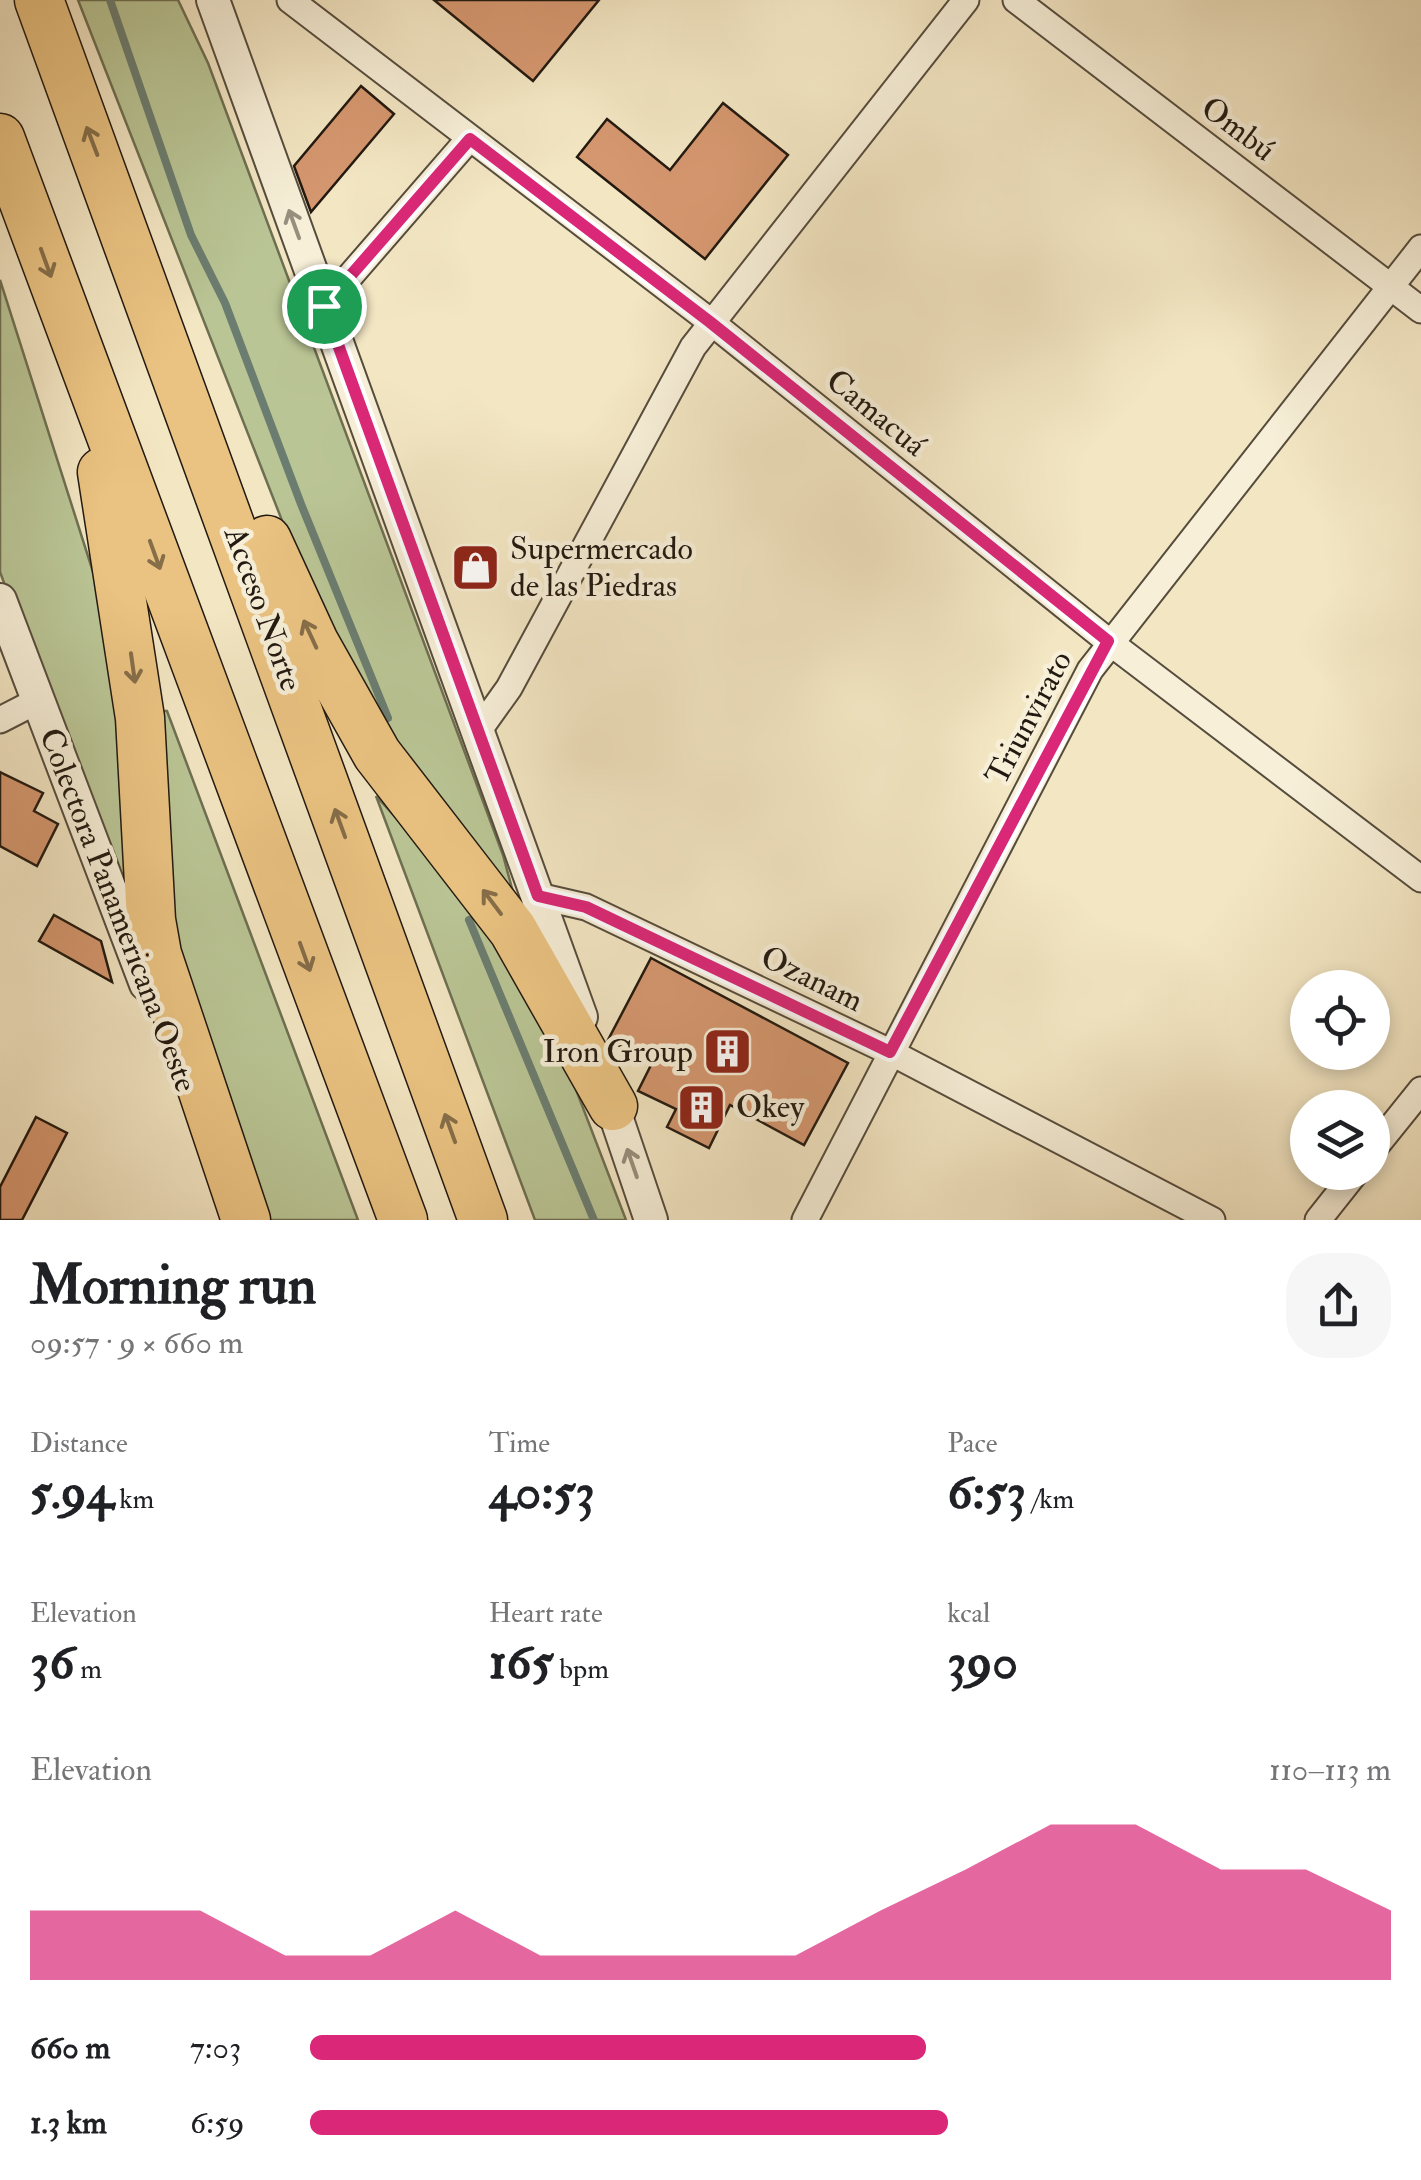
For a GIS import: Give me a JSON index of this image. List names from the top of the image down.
{
  "streets": {
    "highway": ["Acceso Norte"],
    "street": [
      "Ombú",
      "Camacuá",
      "Triunvirato",
      "Colectora Panamericana Oeste",
      "Ozanam"
    ]
  },
  "crossings": [
    ["Ombú", "Triunvirato"],
    ["Camacuá", "Triunvirato"],
    ["Triunvirato", "Ozanam"]
  ],
  "places": {
    "shop": ["Supermercado de las Piedras"],
    "building": ["Iron Group", "Okey"]
  },
  "page": {
    "heading": ["Morning run", "09:57 · 9 × 660 m"],
    "stats": [
      ["Distance", "5.94 km"],
      ["Time", "40:53"],
      ["Pace", "6:53 /km"],
      ["Elevation", "36 m"],
      ["Heart rate", "165 bpm"],
      ["kcal", "390"]
    ],
    "chart": ["Elevation", "110–113 m"],
    "list": [
      {
        "name": "660 m",
        "note": "7:03"
      },
      {
        "name": "1.3 km",
        "note": "6:59"
      }
    ]
  }
}
